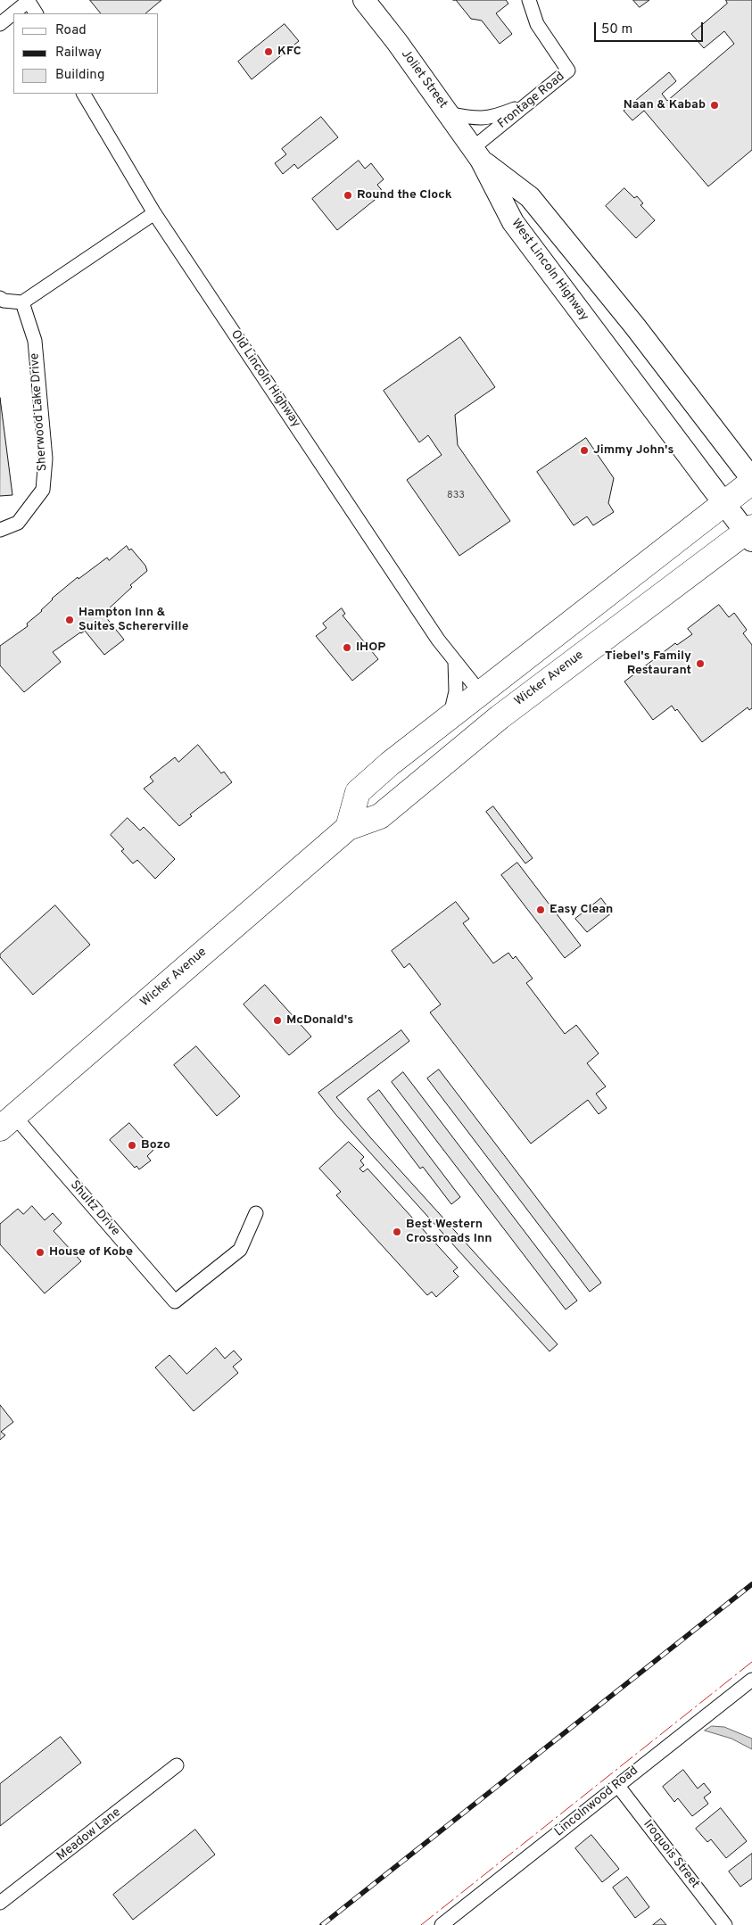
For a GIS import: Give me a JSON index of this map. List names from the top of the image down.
{
  "streets": {
    "highway": ["Wicker Avenue"],
    "main road": ["Joliet Street", "West Lincoln Highway"],
    "street": [
      "Frontage Road",
      "Old Lincoln Highway",
      "Sherwood Lake Drive",
      "Shultz Drive",
      "Lincolnwood Road",
      "Meadow Lane",
      "Iroquois Street"
    ]
  },
  "crossings": [
    ["Joliet Street", "Frontage Road"],
    ["Joliet Street", "West Lincoln Highway"],
    ["Frontage Road", "West Lincoln Highway"],
    ["West Lincoln Highway", "Wicker Avenue"],
    ["Wicker Avenue", "Shultz Drive"],
    ["Lincolnwood Road", "Iroquois Street"]
  ],
  "places": [
    "KFC",
    "Naan & Kabab",
    "Round the Clock",
    "Jimmy John's",
    "Hampton Inn & Suites Schererville",
    "IHOP",
    "Tiebel's Family Restaurant",
    "Easy Clean",
    "McDonald's",
    "Bozo",
    "Best Western Crossroads Inn",
    "House of Kobe"
  ],
  "house_numbers": ["833"],
  "legend": ["Road", "Railway", "Building"],
  "scale_bar": "50 m"
}
